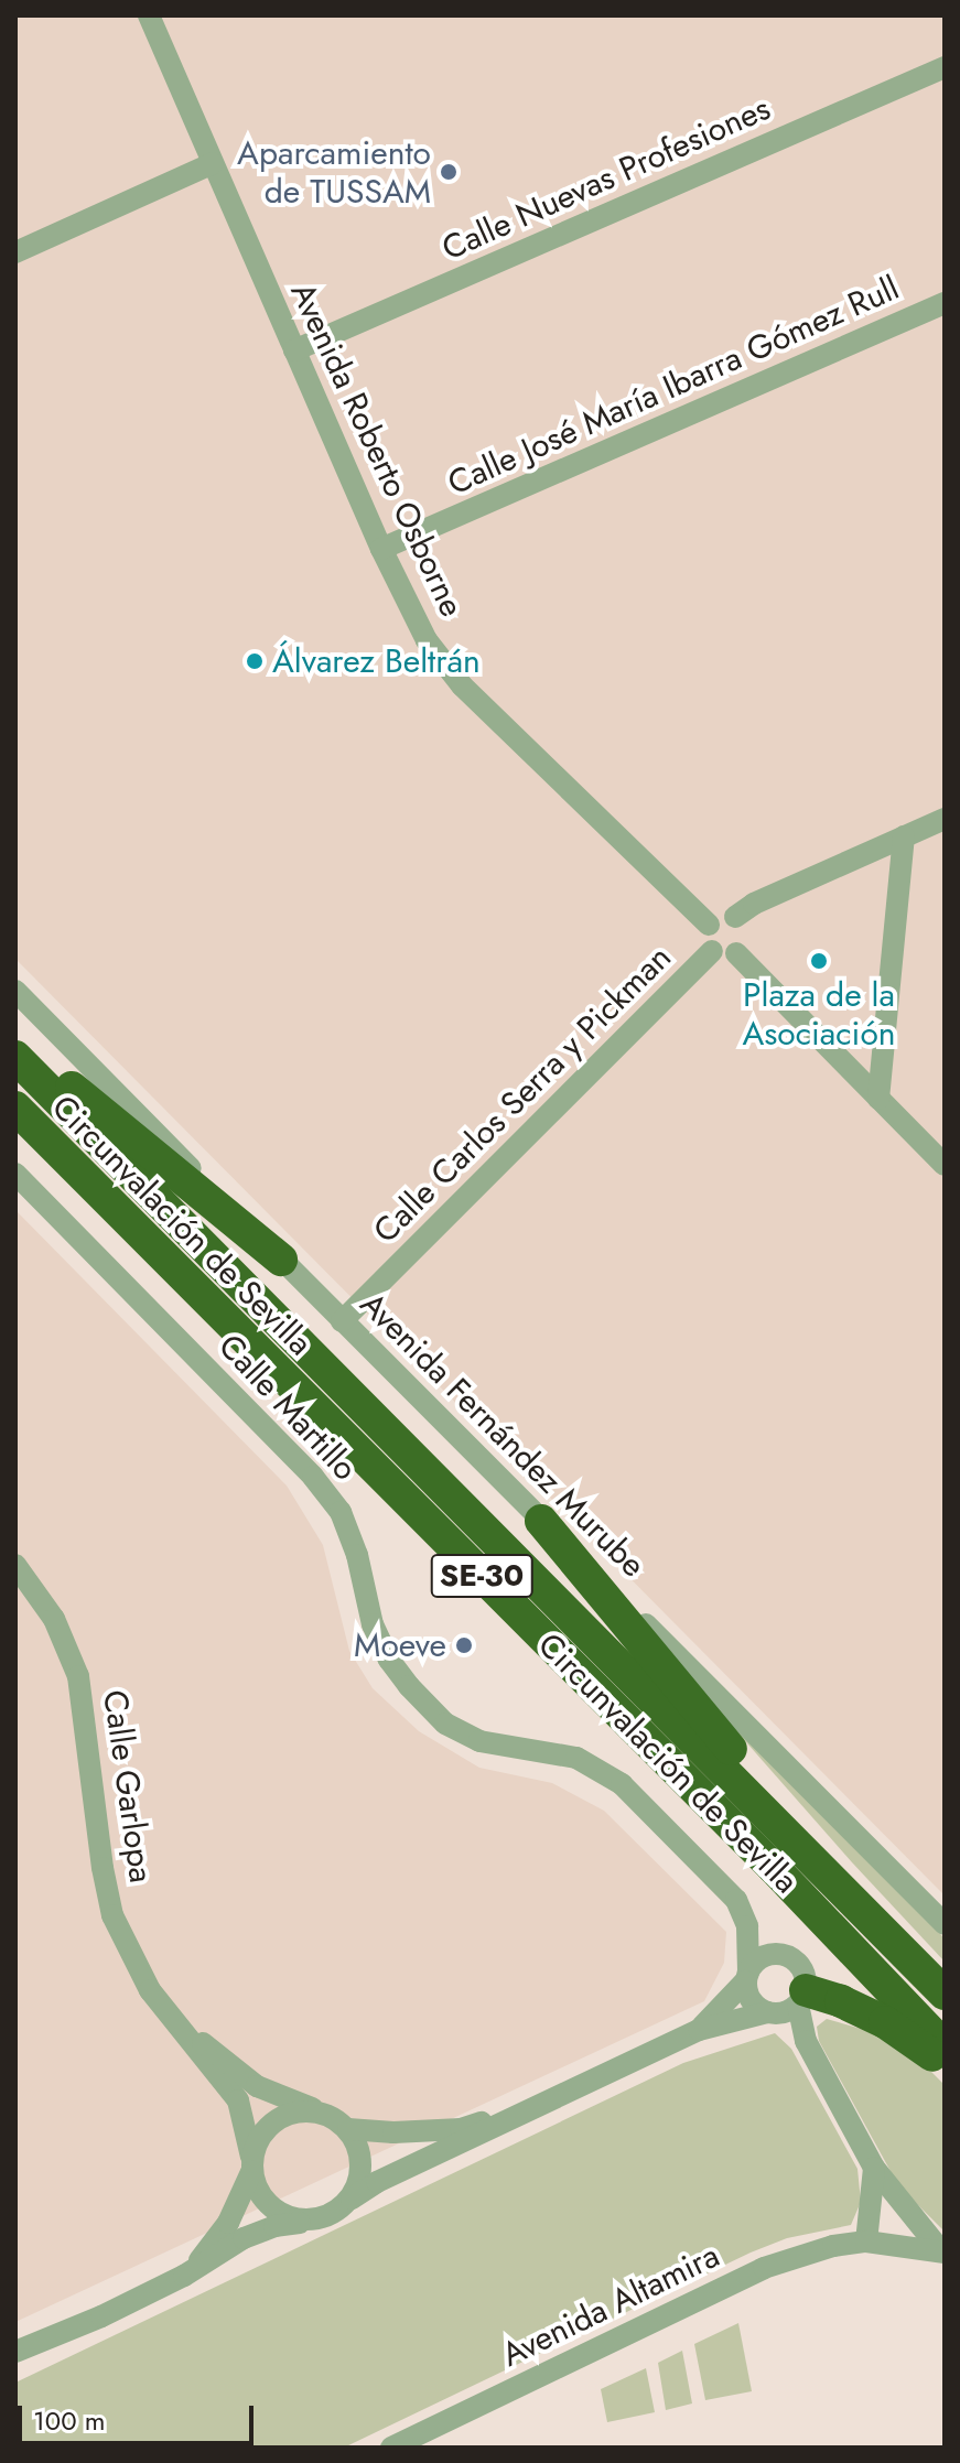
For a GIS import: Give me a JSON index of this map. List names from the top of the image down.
{
  "streets": {
    "highway": ["Circunvalación de Sevilla", "SE-30"],
    "street": [
      "Calle Nuevas Profesiones",
      "Calle José María Ibarra Gómez Rull",
      "Avenida Roberto Osborne",
      "Calle Carlos Serra y Pickman",
      "Calle Martillo",
      "Avenida Fernández Murube",
      "Calle Garlopa",
      "Avenida Altamira"
    ]
  },
  "crossings": [
    ["Calle Nuevas Profesiones", "Avenida Roberto Osborne"],
    ["Calle José María Ibarra Gómez Rull", "Avenida Roberto Osborne"],
    ["Avenida Roberto Osborne", "Calle Carlos Serra y Pickman"],
    ["Calle Carlos Serra y Pickman", "Avenida Fernández Murube"]
  ],
  "places": [
    "Aparcamiento de TUSSAM",
    "Álvarez Beltrán",
    "Plaza de la Asociación",
    "Moeve"
  ],
  "scale_bar": "100 m"
}
